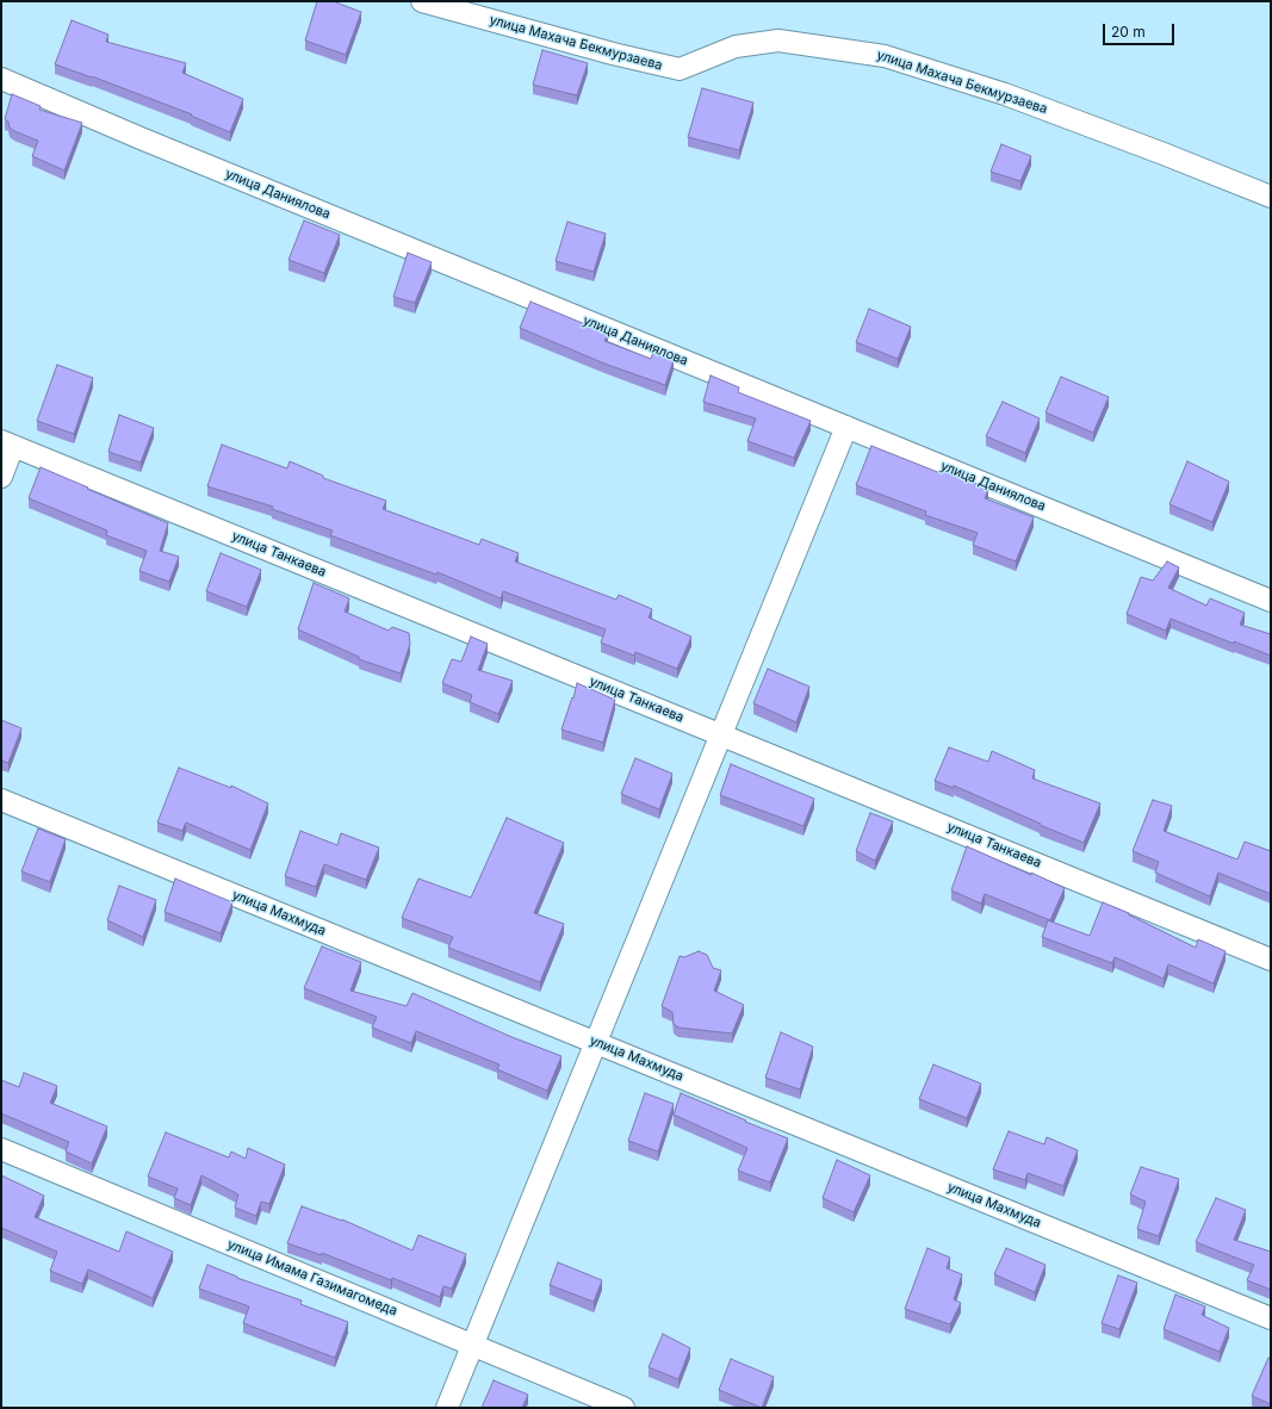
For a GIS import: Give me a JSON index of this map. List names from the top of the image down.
{
  "streets": {
    "street": [
      "улица Махача Бекмурзаева",
      "улица Даниялова",
      "улица Танкаева",
      "улица Махмуда",
      "улица Имама Газимагомеда"
    ]
  },
  "scale_bar": "20 m"
}
